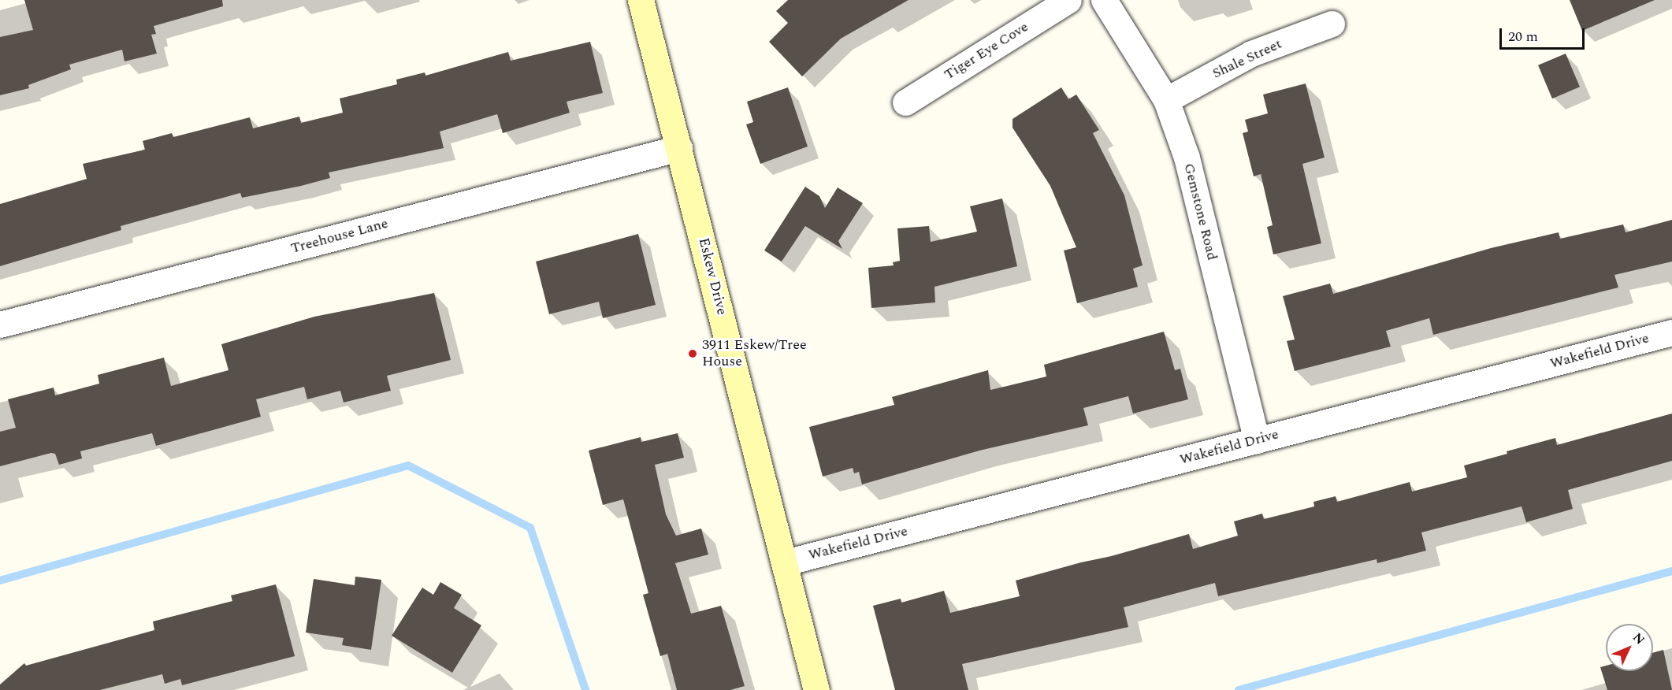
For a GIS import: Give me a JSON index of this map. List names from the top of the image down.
{
  "streets": {
    "street": [
      "Tiger Eye Cove",
      "Shale Street",
      "Gemstone Road",
      "Treehouse Lane",
      "Eskew Drive",
      "Wakefield Drive"
    ]
  },
  "crossings": [
    ["Shale Street", "Gemstone Road"],
    ["Gemstone Road", "Wakefield Drive"],
    ["Treehouse Lane", "Eskew Drive"],
    ["Eskew Drive", "Wakefield Drive"]
  ],
  "places": ["3911 Eskew/Tree House"],
  "scale_bar": "20 m",
  "north": "top right"
}
